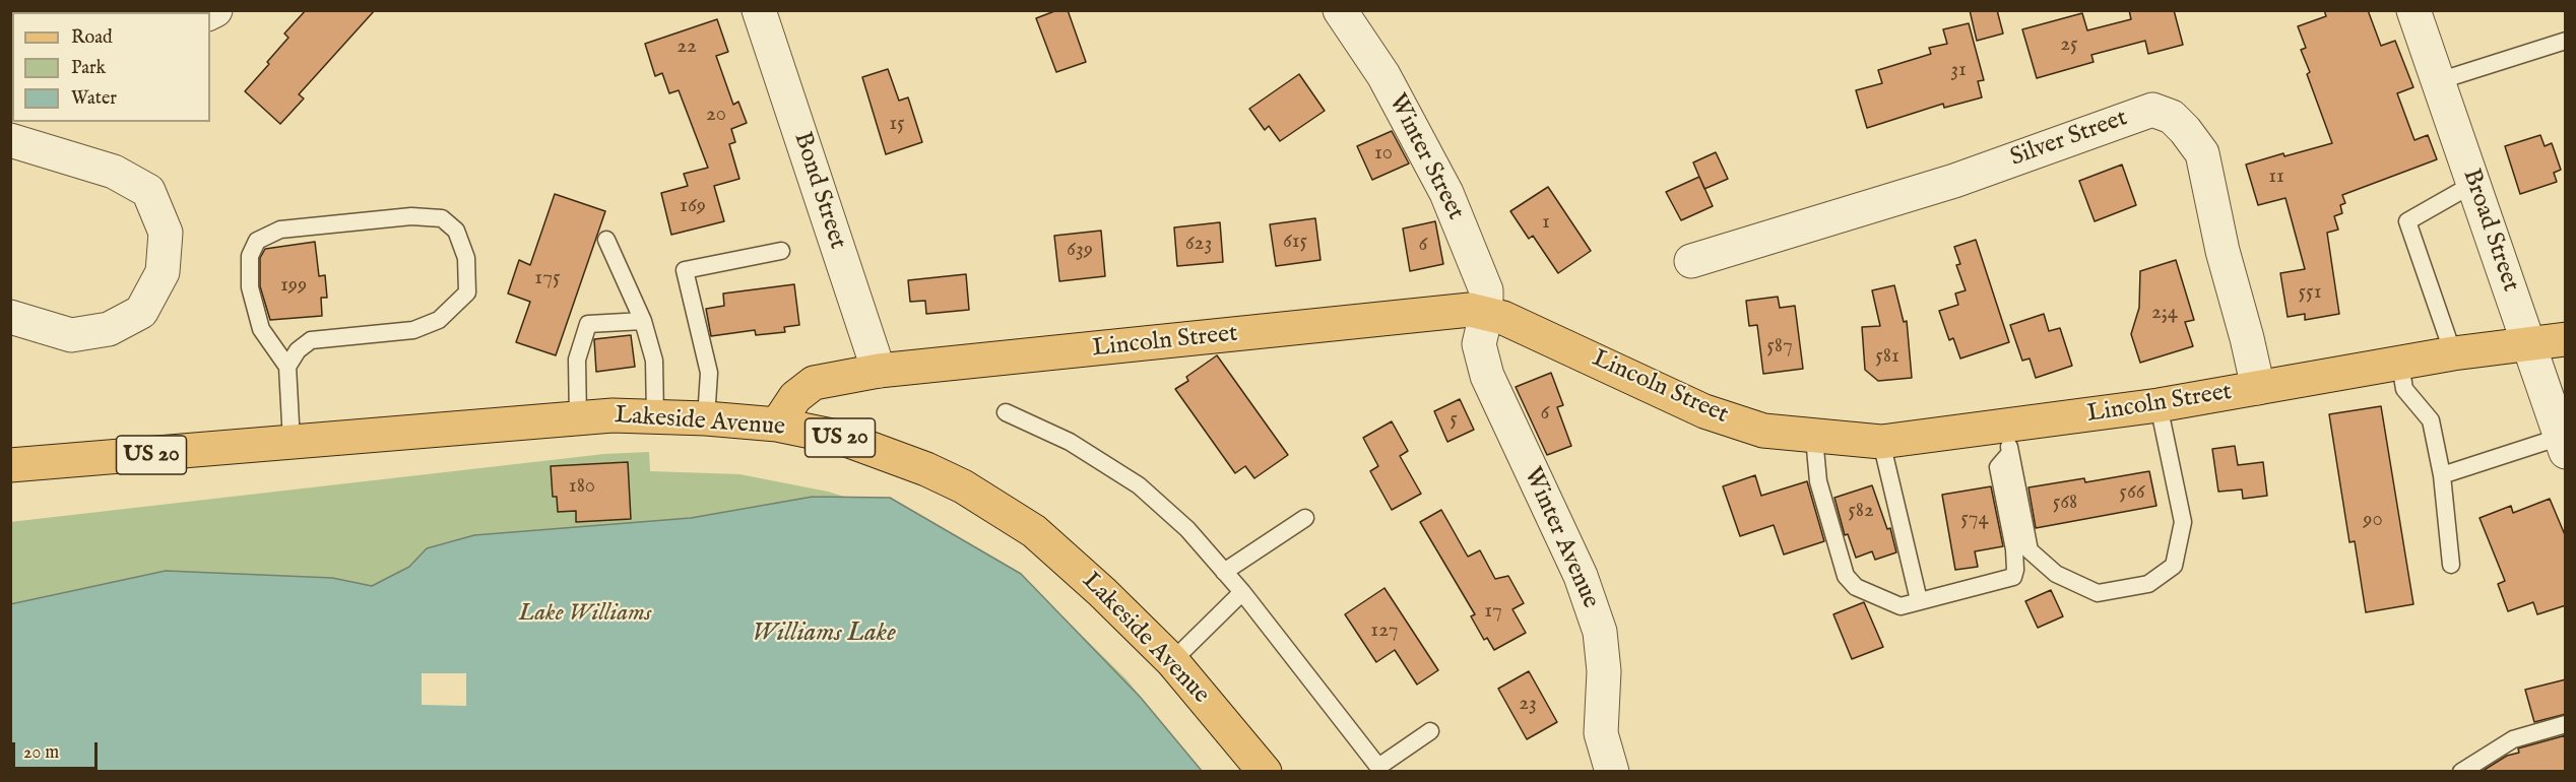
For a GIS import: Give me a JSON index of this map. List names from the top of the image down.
{
  "streets": {
    "main road": ["Lincoln Street", "Lakeside Avenue", "US 20"],
    "street": [
      "Silver Street",
      "Winter Street",
      "Bond Street",
      "Broad Street",
      "Winter Avenue"
    ]
  },
  "crossings": [
    ["Silver Street", "Lincoln Street"],
    ["Winter Street", "Lincoln Street"],
    ["Winter Street", "Winter Avenue"],
    ["Bond Street", "Lincoln Street"],
    ["Broad Street", "Lincoln Street"],
    ["Lincoln Street", "Lakeside Avenue"],
    ["Lincoln Street", "Winter Avenue"]
  ],
  "water": ["Williams Lake"],
  "parks": ["Lake Williams"],
  "house_numbers": [
    "25",
    "22",
    "31",
    "20",
    "15",
    "10",
    "11",
    "169",
    "1",
    "615",
    "623",
    "6",
    "639",
    "175",
    "199",
    "551",
    "2;4",
    "587",
    "581",
    "6",
    "5",
    "180",
    "566",
    "568",
    "582",
    "574",
    "90",
    "17",
    "127",
    "23"
  ],
  "legend": ["Road", "Park", "Water"],
  "scale_bar": "20 m"
}
